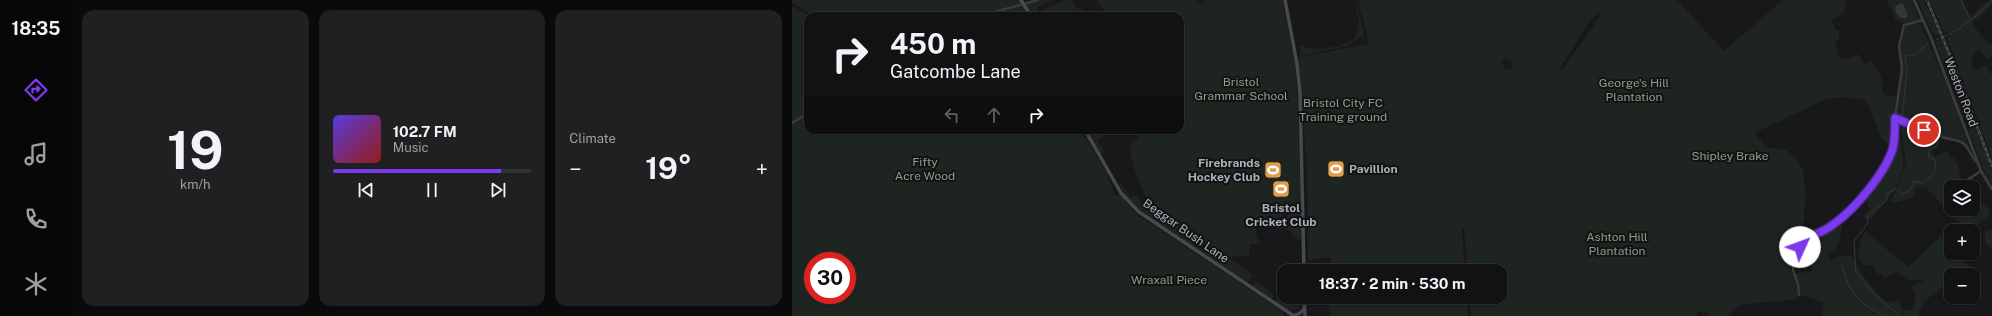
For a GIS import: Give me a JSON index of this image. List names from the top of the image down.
{
  "streets": {
    "main road": ["Beggar Bush Lane"],
    "street": ["Weston Road"]
  },
  "parks": [
    "Bristol Grammar School",
    "George's Hill Plantation",
    "Bristol City FC Training ground",
    "Shipley Brake",
    "Fifty Acre Wood",
    "Ashton Hill Plantation",
    "Wraxall Piece"
  ],
  "places": {
    "sports": ["Pavillion", "Firebrands Hockey Club", "Bristol Cricket Club"]
  },
  "page": {
    "tabs": "18:35",
    "tile": [
      ["19", "km/h"],
      "Climate"
    ],
    "turn": ["450 m", "Gatcombe Lane"],
    "song": ["102.7 FM", "Music"],
    "heat": ["−", "19°", "+"],
    "map_buttons": ["+", "−"],
    "limit": "30",
    "trip": "18:37 · 2 min · 530 m"
  }
}
